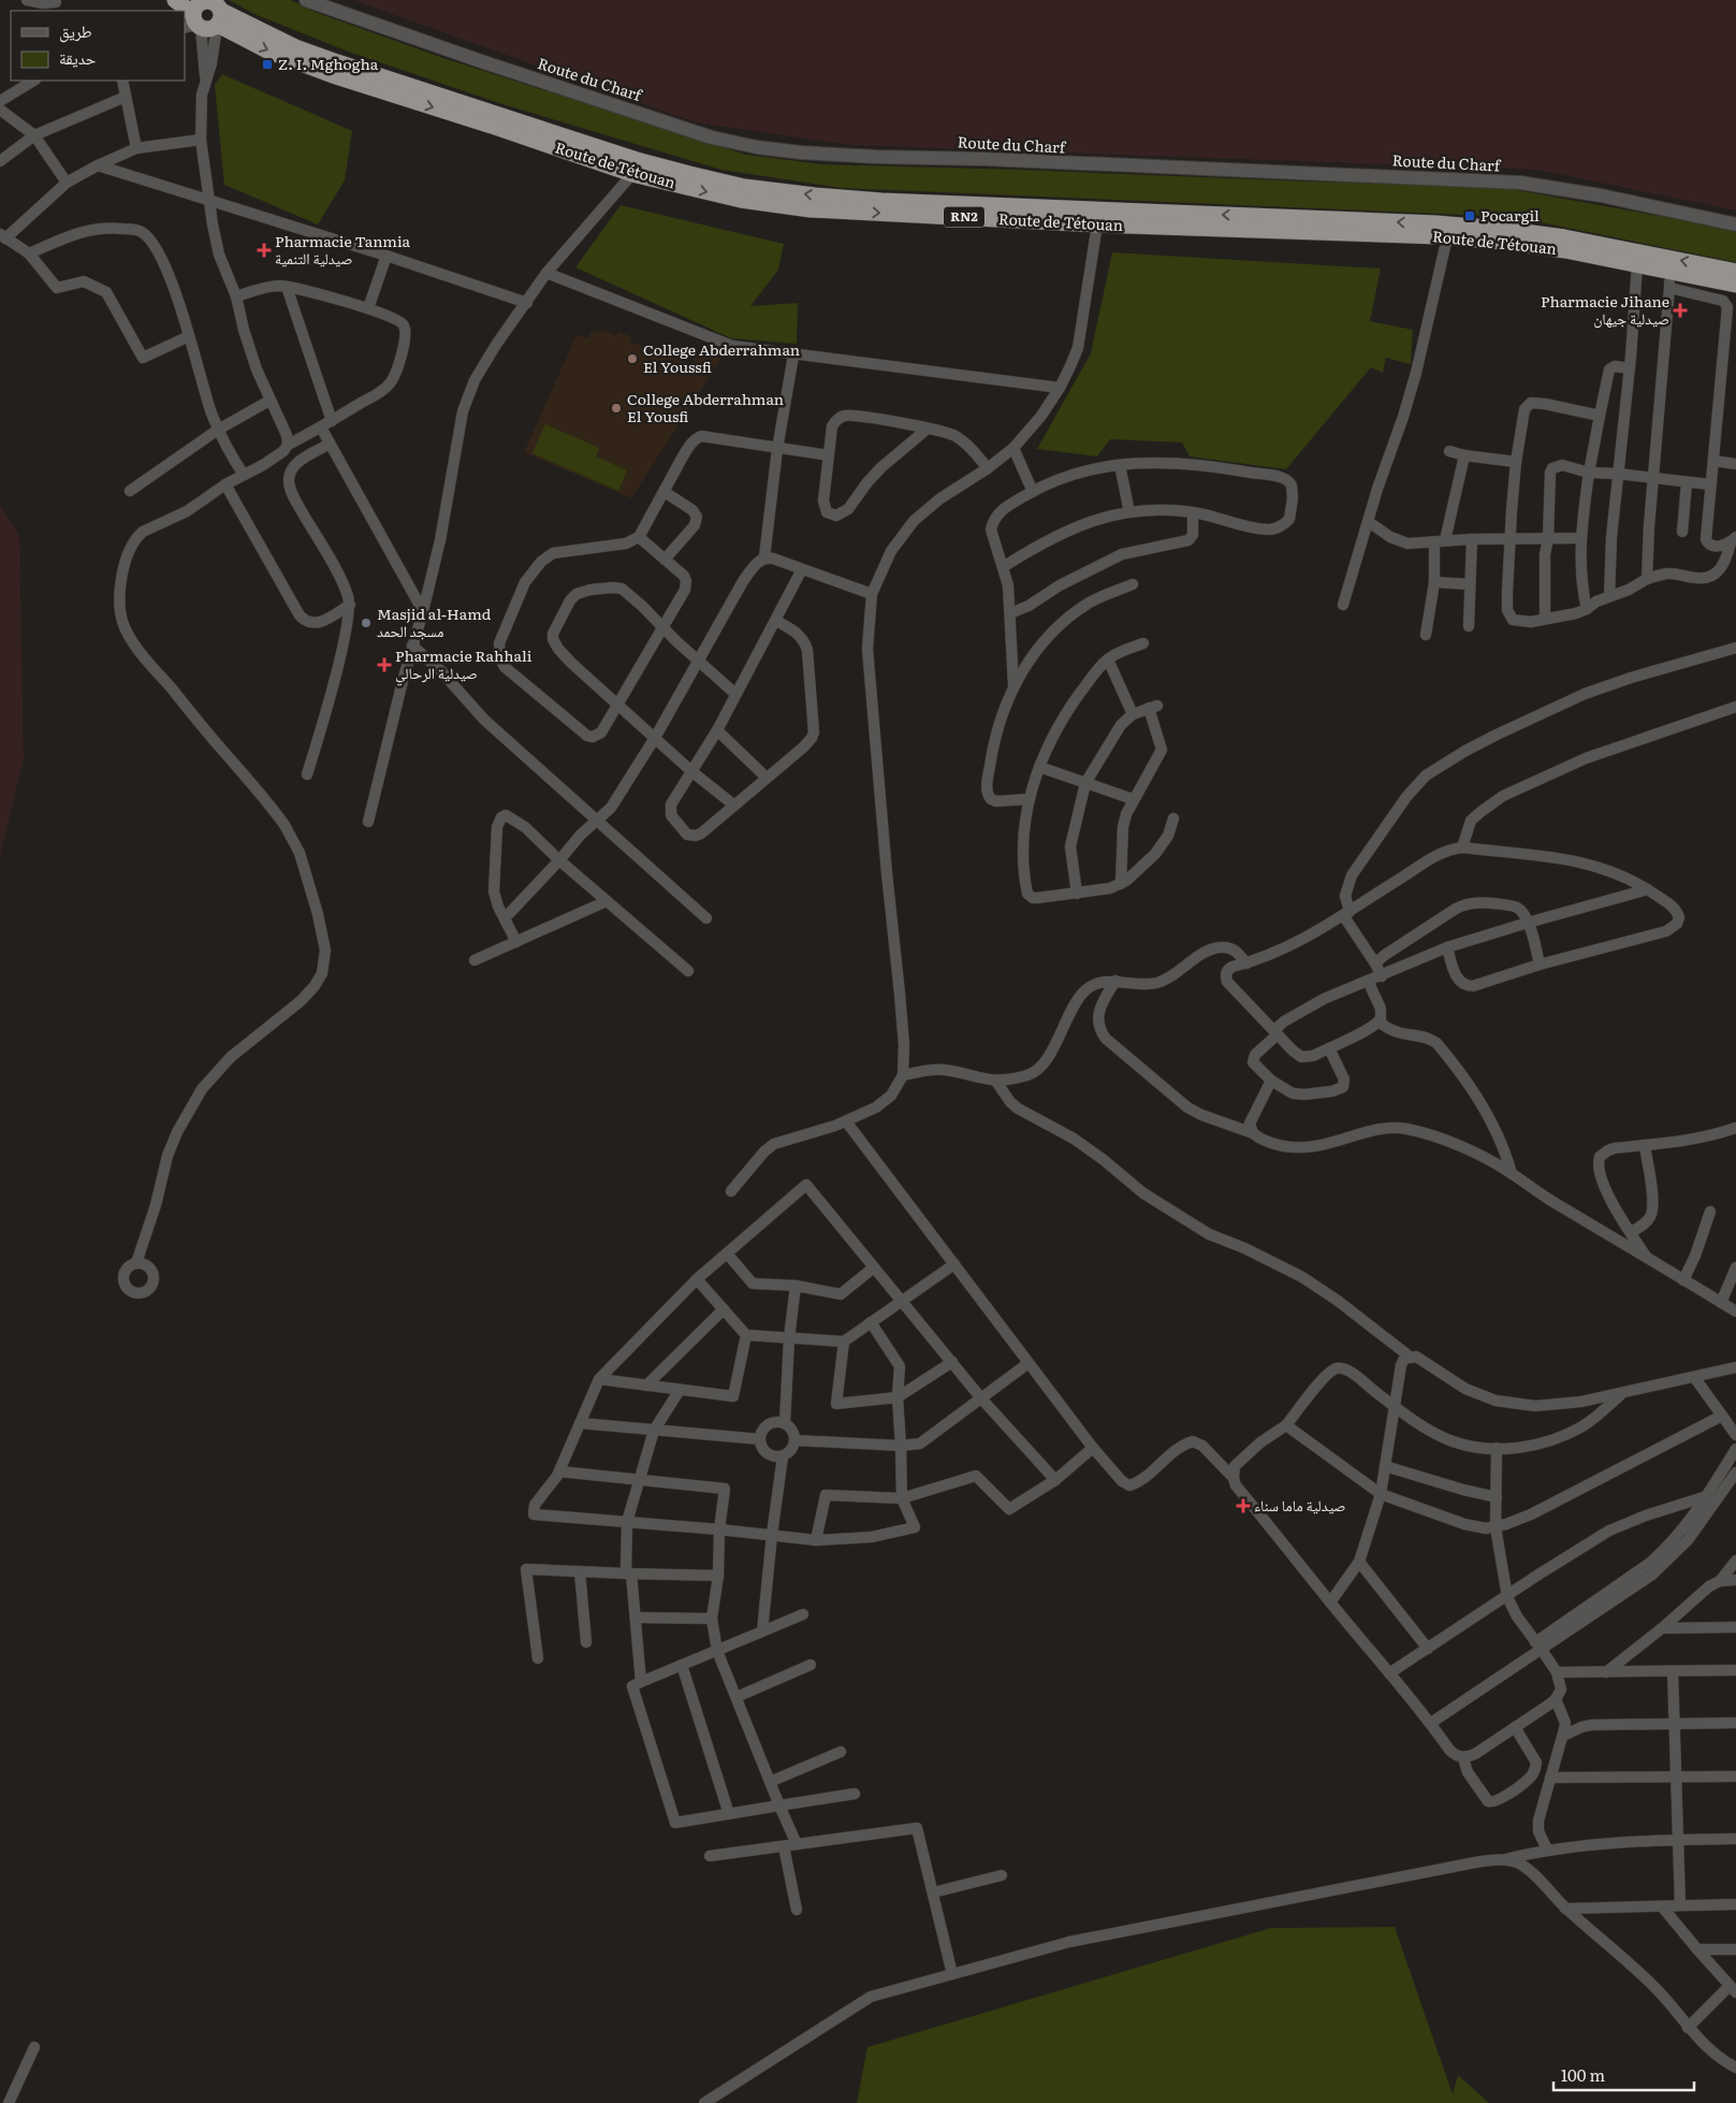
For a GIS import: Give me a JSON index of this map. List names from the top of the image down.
{
  "streets": {
    "highway": ["Route de Tétouan", "RN2"],
    "street": ["Route du Charf"]
  },
  "places": {
    "transit": ["Z. I. Mghogha", "Pocargil"],
    "health": [
      "Pharmacie Tanmia صيدلية التنمية",
      "Pharmacie Jihane صيدلية جيهان",
      "Pharmacie Rahhali صيدلية الرحالي",
      "صيدلية ماما سناء"
    ],
    "other": ["College Abderrahman El Youssfi", "College Abderrahman El Yousfi", "Masjid al-Hamd مسجد الحمد"]
  },
  "legend": ["طريق", "حديقة"],
  "scale_bar": "100 m"
}
